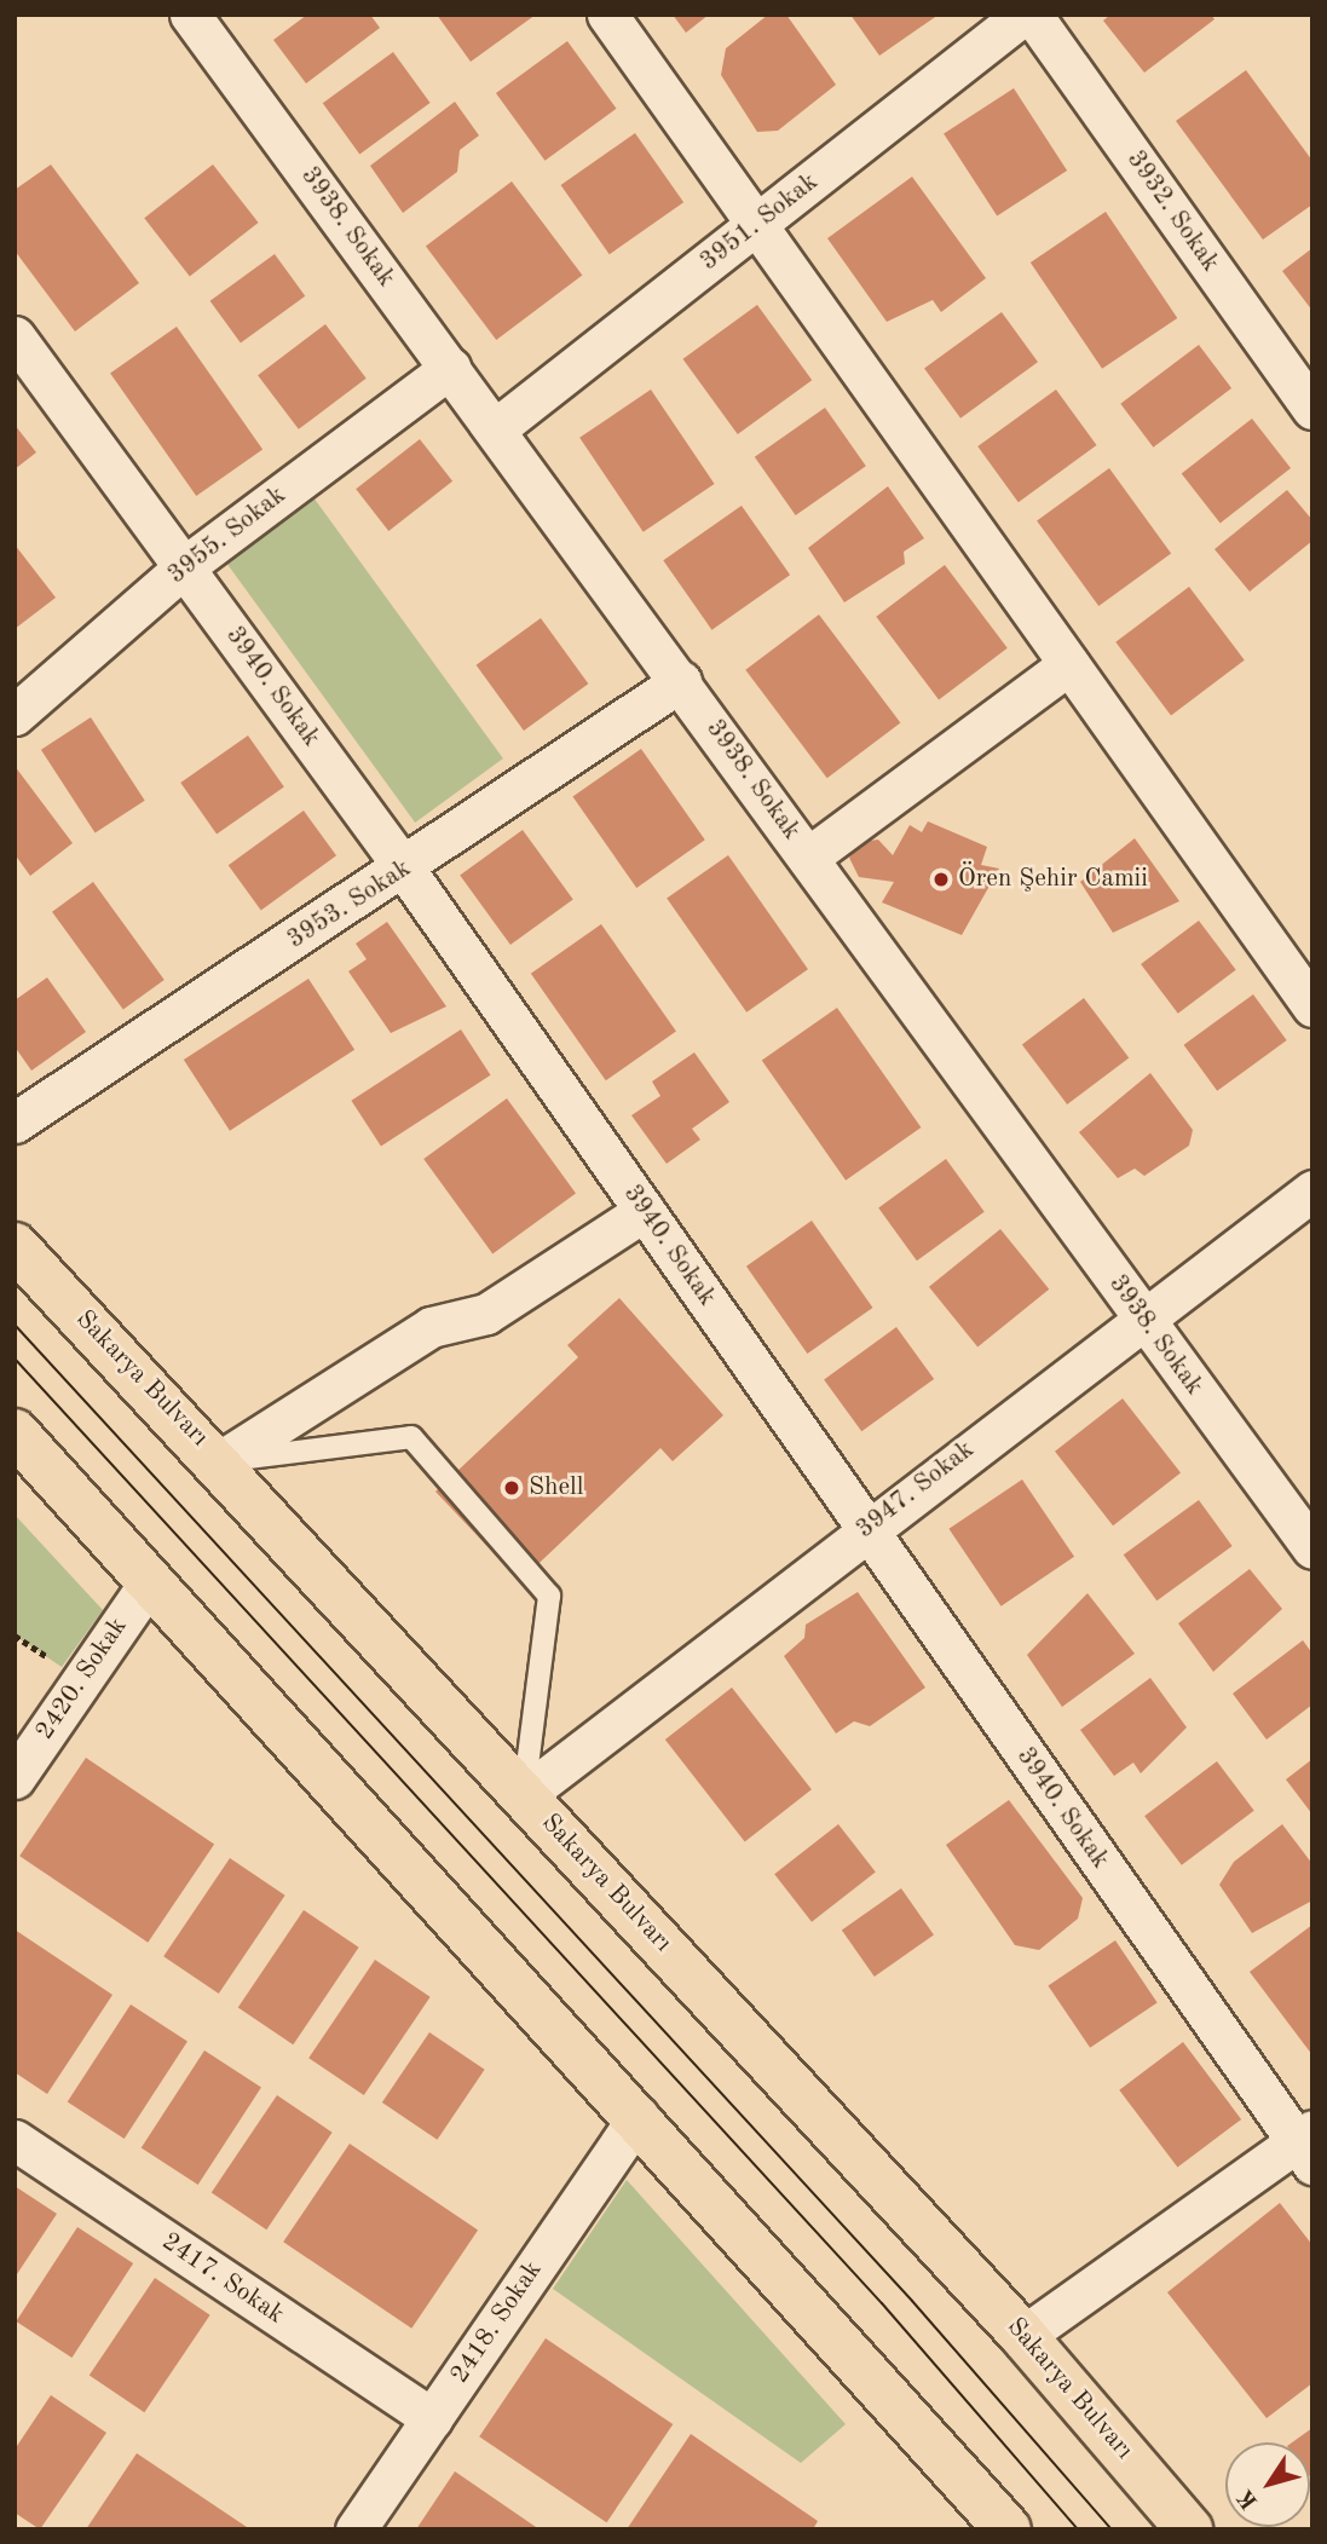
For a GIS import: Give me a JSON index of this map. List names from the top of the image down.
{
  "streets": {
    "main road": ["Sakarya Bulvarı"],
    "street": [
      "3932. Sokak",
      "3951. Sokak",
      "3938. Sokak",
      "3955. Sokak",
      "3940. Sokak",
      "3953. Sokak",
      "3947. Sokak",
      "2420. Sokak",
      "2417. Sokak",
      "2418. Sokak"
    ]
  },
  "crossings": [
    ["3951. Sokak", "3938. Sokak"],
    ["3938. Sokak", "3955. Sokak"],
    ["3938. Sokak", "3953. Sokak"],
    ["3938. Sokak", "3947. Sokak"],
    ["3955. Sokak", "3940. Sokak"],
    ["3940. Sokak", "3953. Sokak"],
    ["3940. Sokak", "3947. Sokak"],
    ["Sakarya Bulvarı", "3947. Sokak"],
    ["2417. Sokak", "2418. Sokak"]
  ],
  "places": ["Ören Şehir Camii", "Shell"],
  "north": "bottom left"
}
